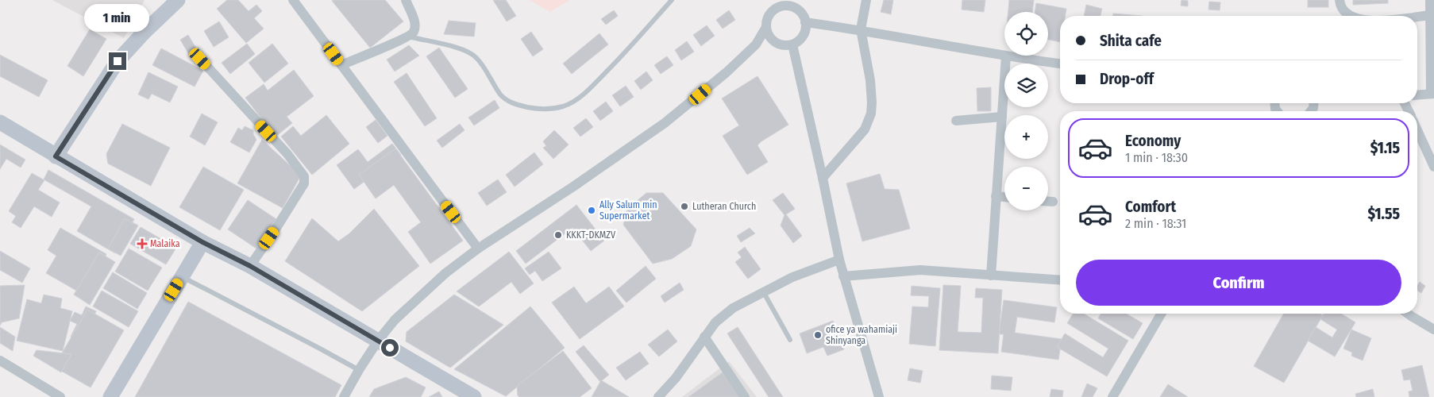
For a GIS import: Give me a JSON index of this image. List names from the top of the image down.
{
  "places": {
    "other": [
      "Lutheran Church",
      "Ally Salum min Supermarket",
      "KKKT-DKMZV",
      "ofice ya wahamiaji Shinyanga"
    ],
    "health": ["Malaika"]
  },
  "page": {
    "bubble": "1 min",
    "map_buttons": ["+", "−"],
    "banner": ["Shita cafe", "Drop-off"],
    "list": [
      {
        "name": "Economy",
        "note": "1 min · 18:30",
        "value": "$1.15"
      },
      {
        "name": "Comfort",
        "note": "2 min · 18:31",
        "value": "$1.55"
      }
    ],
    "buttons": "Confirm"
  }
}
